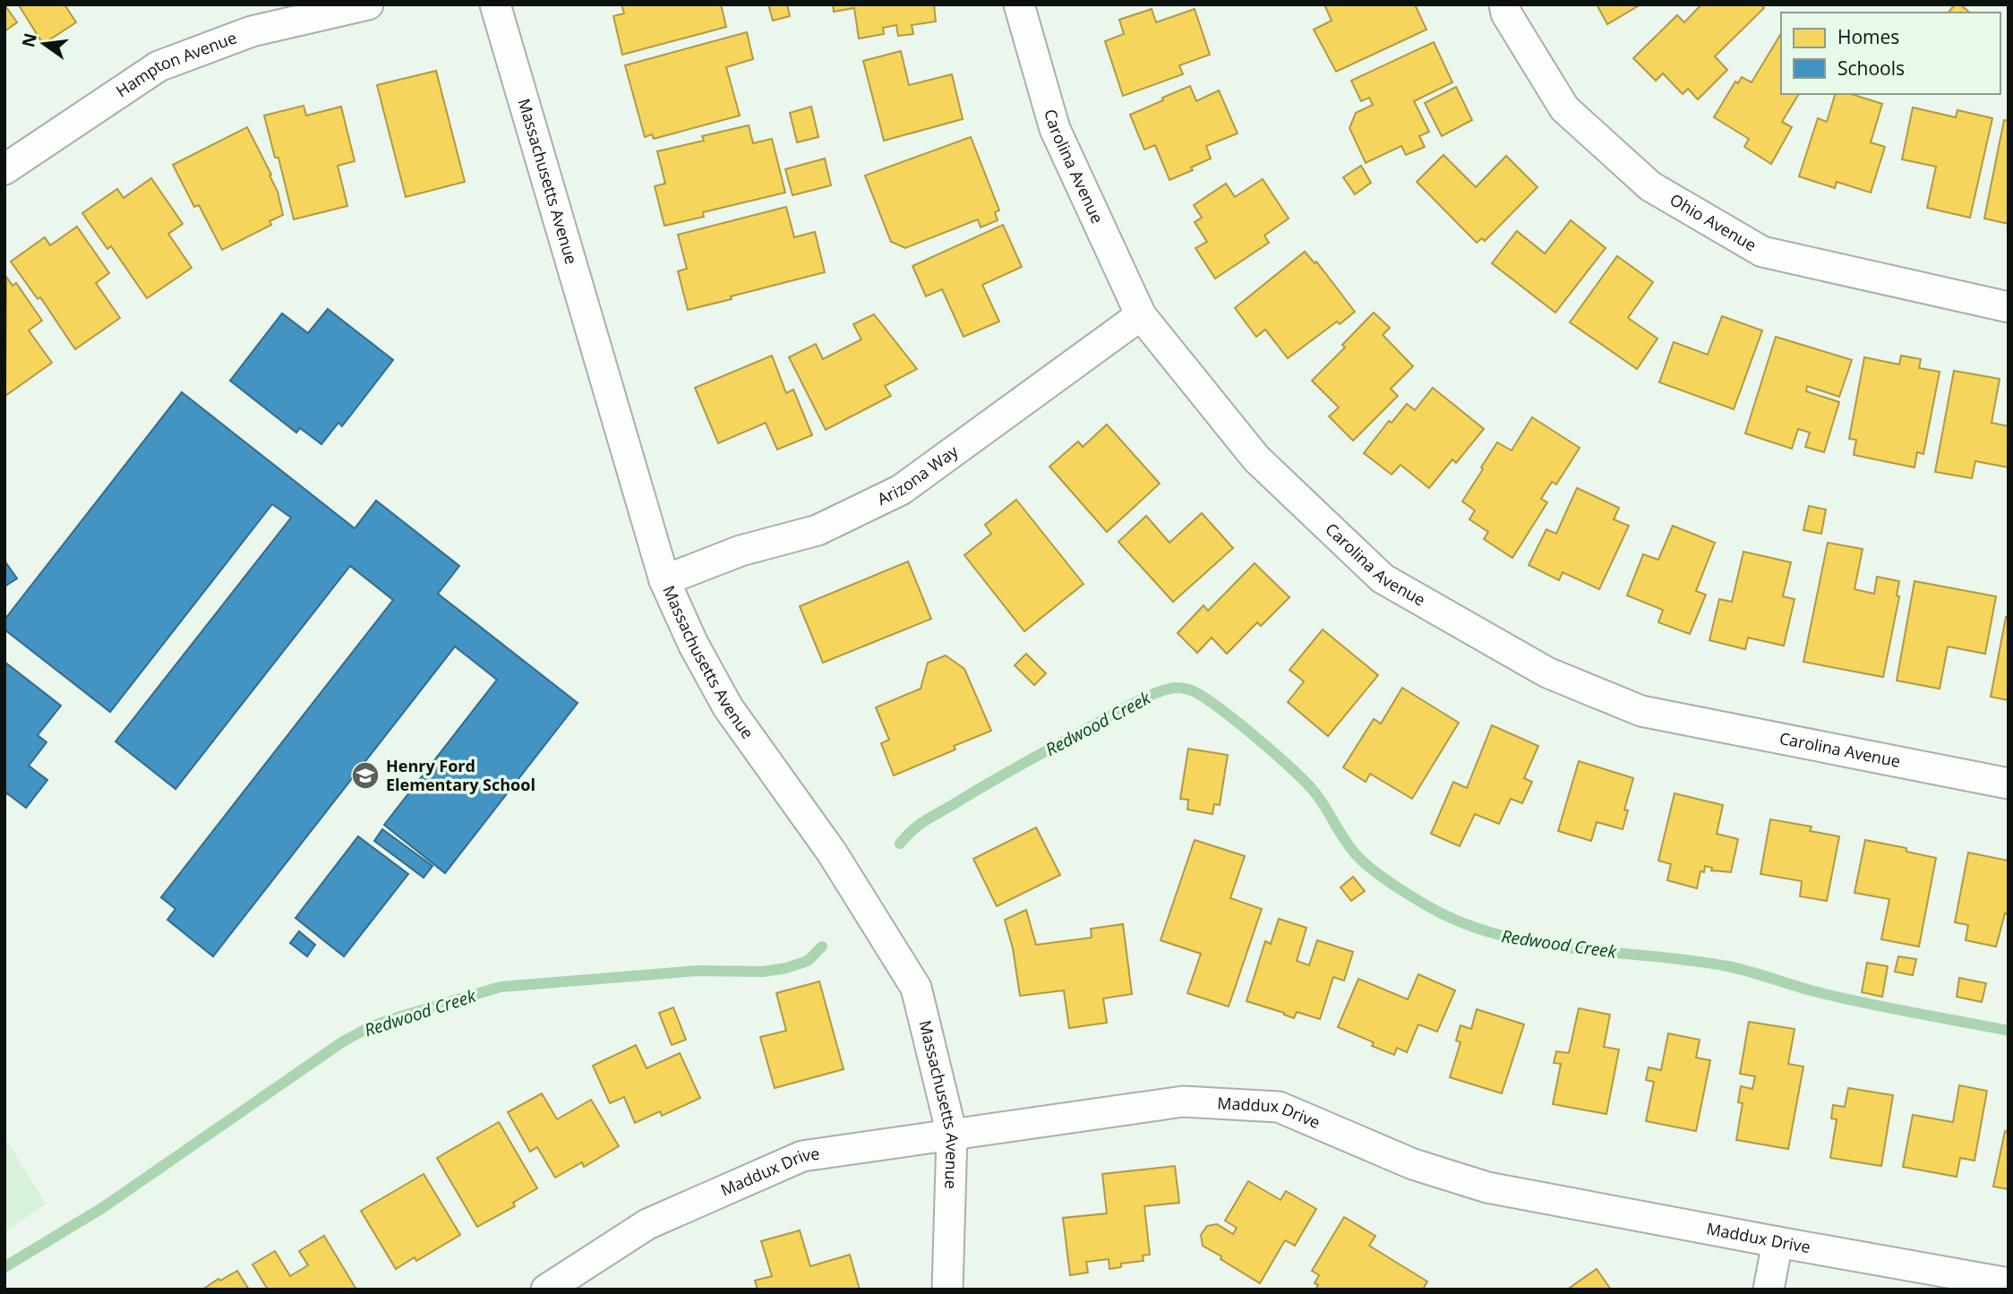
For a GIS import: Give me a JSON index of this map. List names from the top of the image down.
{
  "streets": {
    "street": [
      "Hampton Avenue",
      "Carolina Avenue",
      "Massachusetts Avenue",
      "Ohio Avenue",
      "Arizona Way",
      "Maddux Drive"
    ]
  },
  "crossings": [
    ["Carolina Avenue", "Arizona Way"],
    ["Massachusetts Avenue", "Arizona Way"],
    ["Massachusetts Avenue", "Maddux Drive"]
  ],
  "water": ["Redwood Creek"],
  "places": {
    "school or university": ["Henry Ford Elementary School"]
  },
  "legend": ["Homes", "Schools"],
  "north": "left"
}
